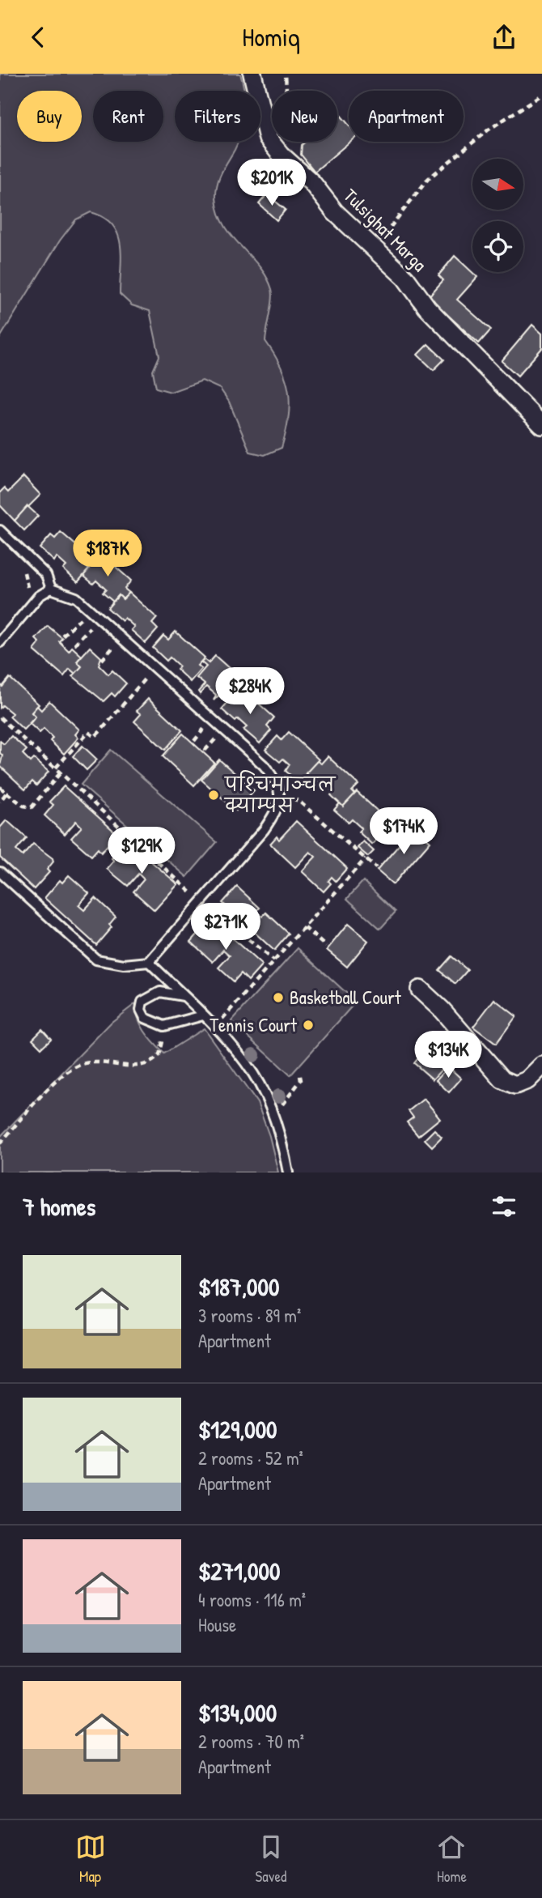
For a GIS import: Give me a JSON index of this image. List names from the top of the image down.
{
  "streets": {
    "street": ["Tulsighat Marga"]
  },
  "places": ["पश्‍चिमाञ्‍चल क्याम्पस", "Basketball Court", "Tennis Court"],
  "north": "right",
  "page": {
    "header": "Homiq",
    "chip": [
      "Buy",
      "Rent",
      "Filters",
      "New",
      "Apartment"
    ],
    "price": [
      "$201K",
      "$187K",
      "$284K",
      "$174K",
      "$129K",
      "$271K",
      "$134K"
    ],
    "heading": "7 homes",
    "list": [
      {
        "name": "$187,000",
        "note": "3 rooms · 89 m² · Apartment"
      },
      {
        "name": "$129,000",
        "note": "2 rooms · 52 m² · Apartment"
      },
      {
        "name": "$271,000",
        "note": "4 rooms · 116 m² · House"
      },
      {
        "name": "$134,000",
        "note": "2 rooms · 70 m² · Apartment"
      }
    ],
    "tabs": ["Map", "Saved", "Home"]
  }
}
